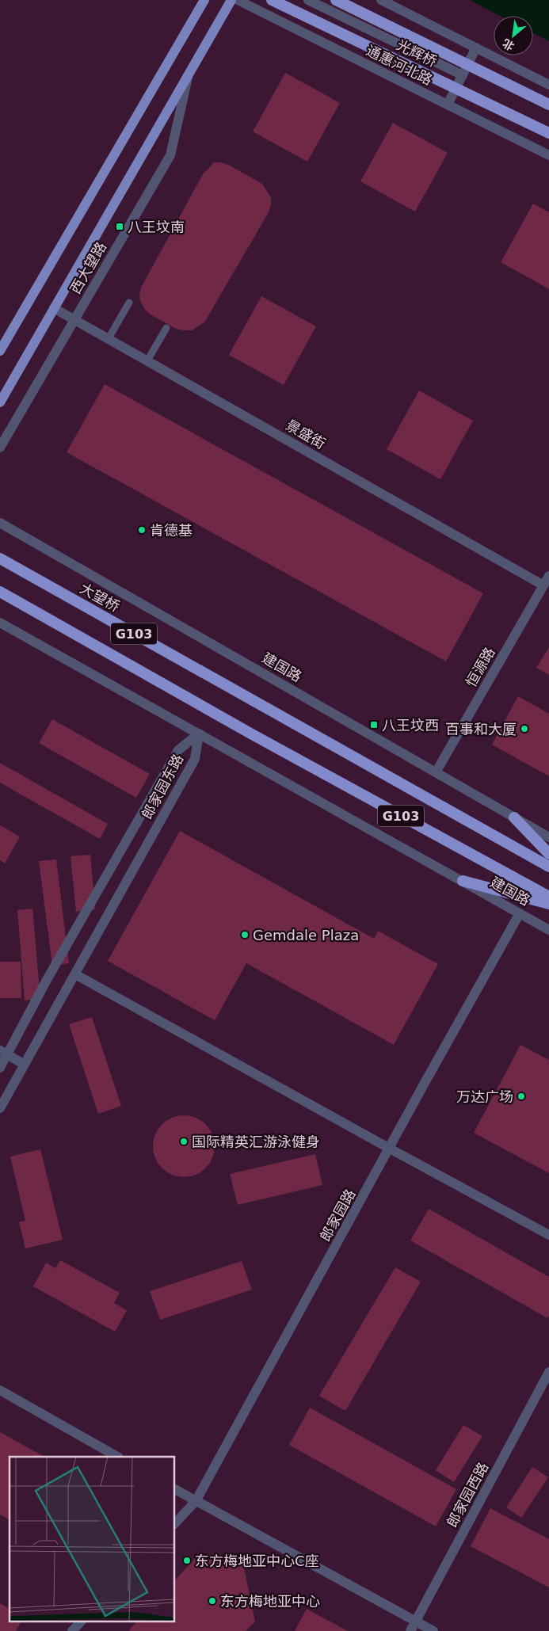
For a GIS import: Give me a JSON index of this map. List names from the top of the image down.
{
  "streets": {
    "highway": [
      "光辉桥",
      "大望桥",
      "G103",
      "建国路"
    ],
    "main road": ["西大望路"],
    "street": [
      "通惠河北路",
      "景盛街",
      "恒源路",
      "郎家园东路",
      "郎家园路",
      "郎家园西路"
    ]
  },
  "crossings": [
    ["西大望路", "景盛街"],
    ["景盛街", "恒源路"],
    ["建国路", "恒源路"],
    ["建国路", "郎家园东路"],
    ["建国路", "郎家园路"]
  ],
  "places": {
    "transit": ["八王坟南", "八王坟西"],
    "other": [
      "肯德基",
      "百事和大厦",
      "Gemdale Plaza",
      "万达广场",
      "国际精英汇游泳健身",
      "东方梅地亚中心C座",
      "东方梅地亚中心"
    ]
  },
  "north": "bottom left"
}
